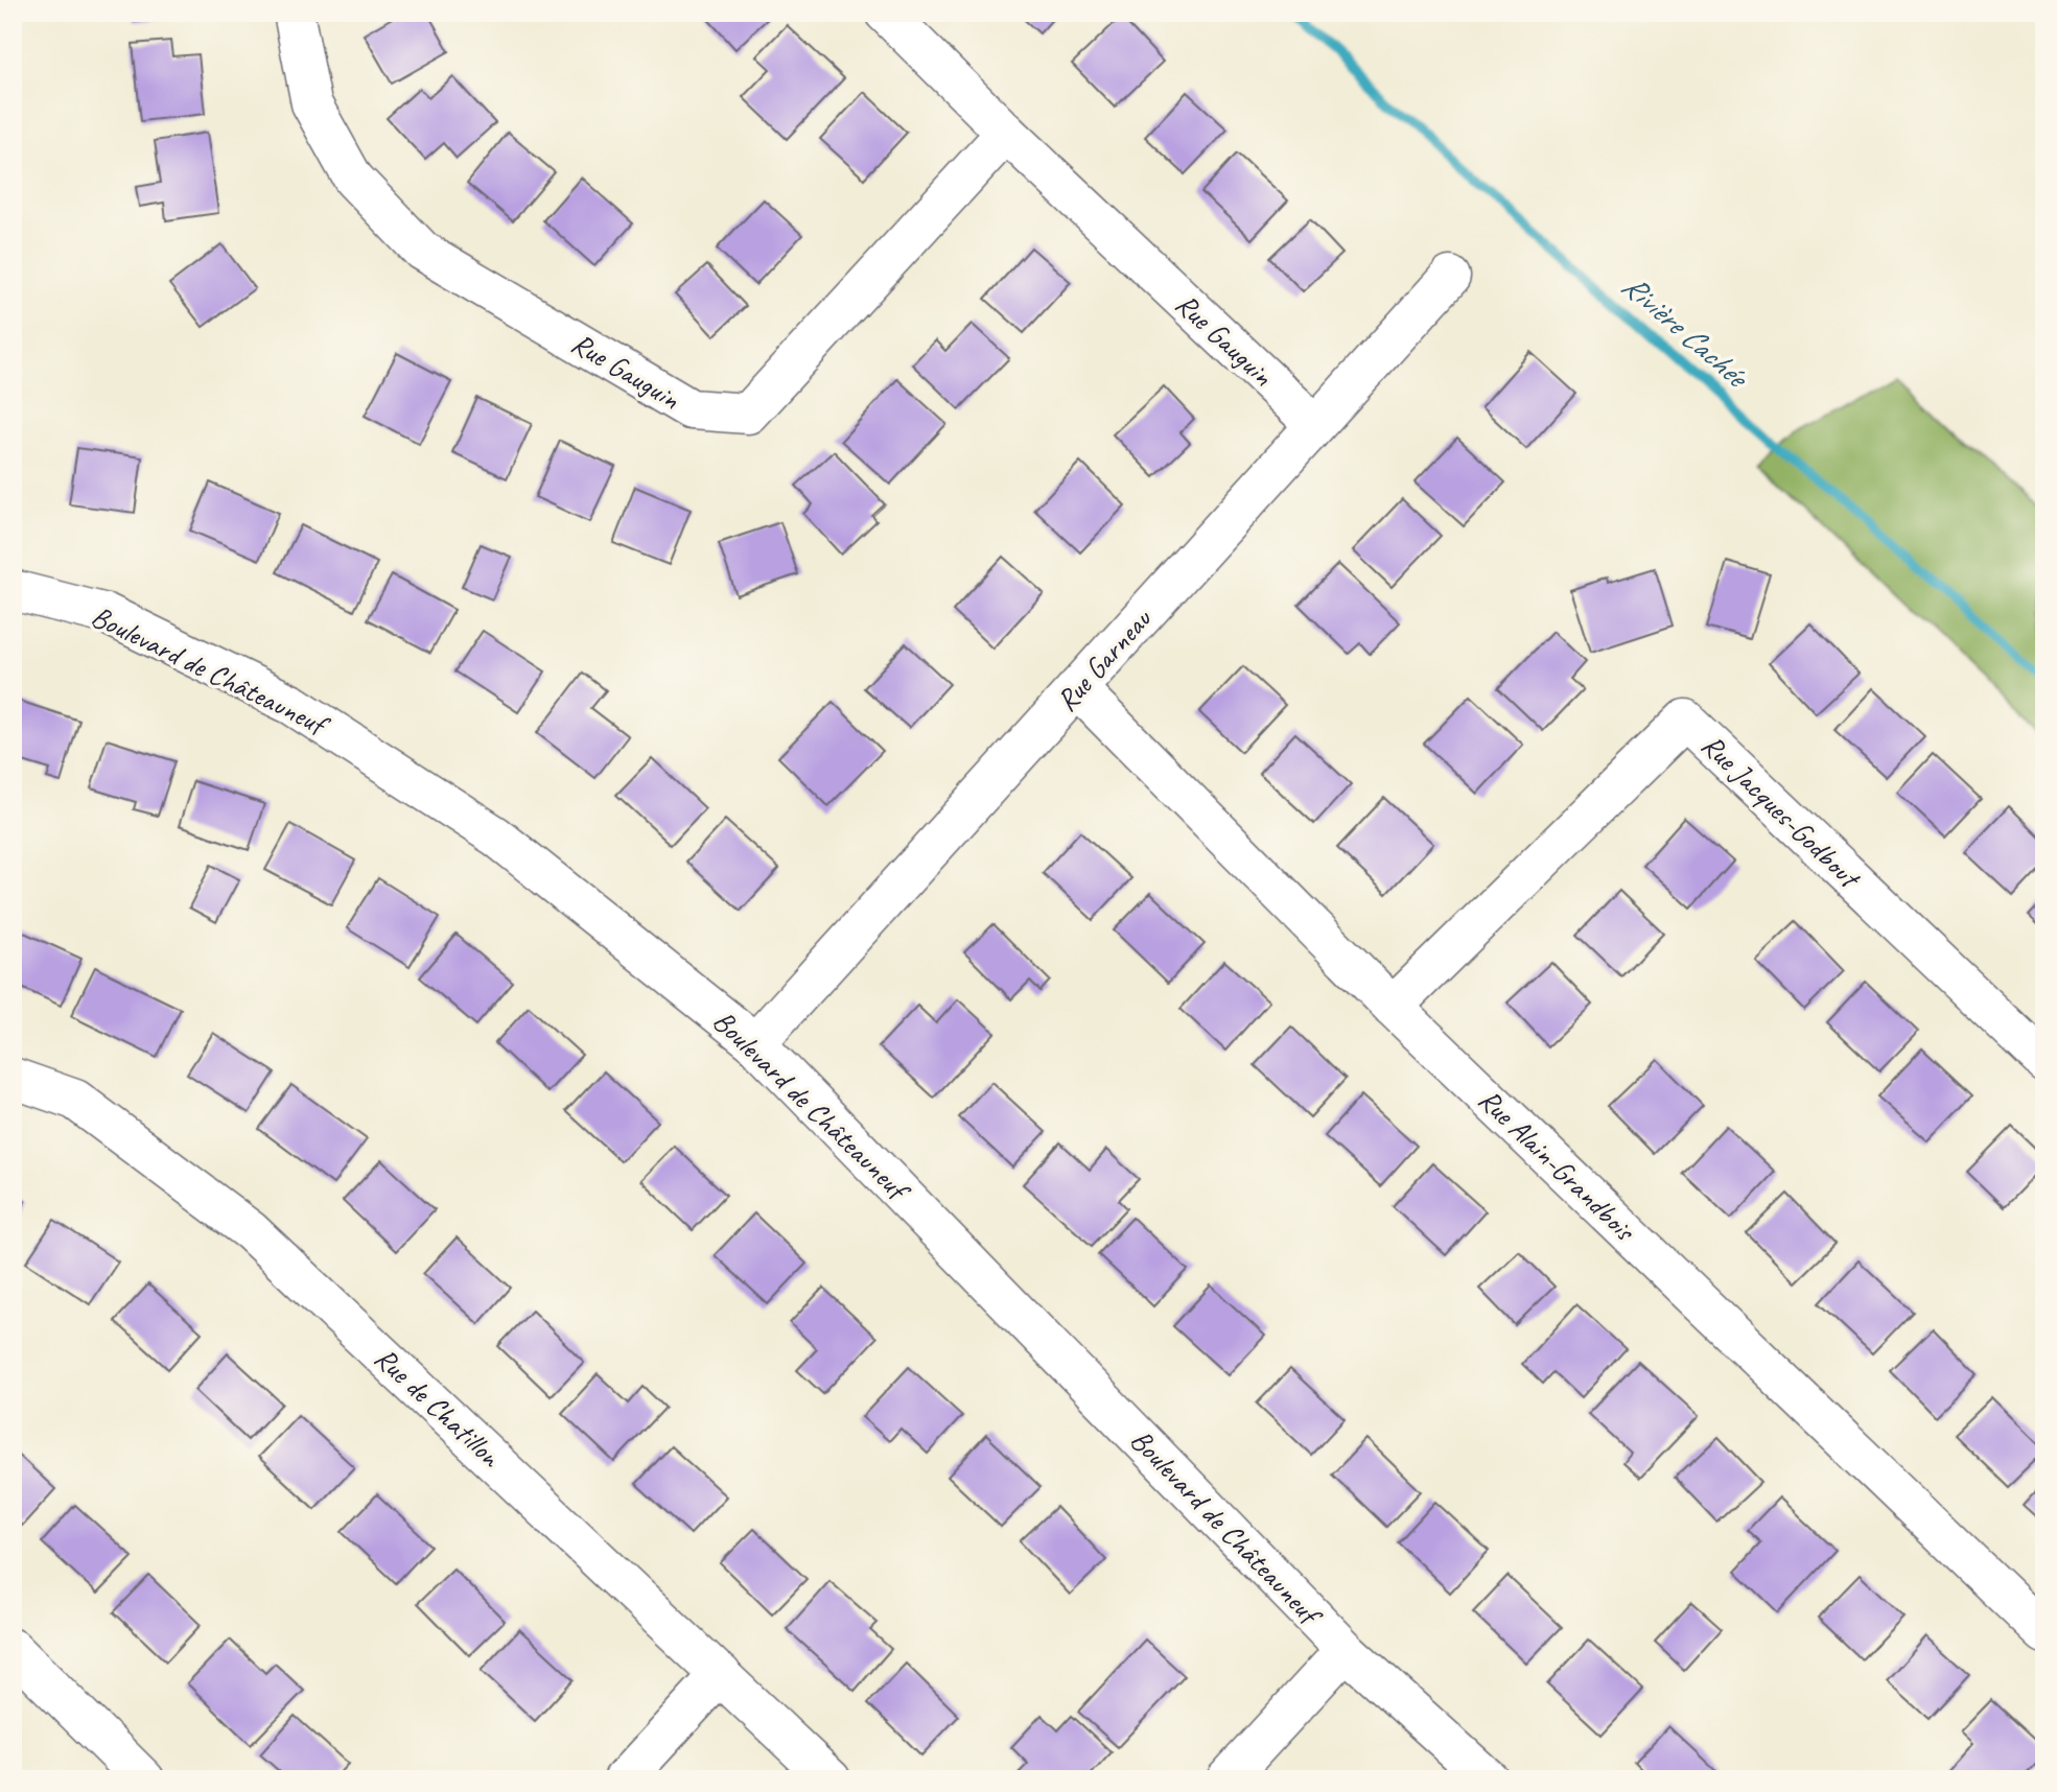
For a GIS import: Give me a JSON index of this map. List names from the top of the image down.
{
  "streets": {
    "street": [
      "Rue Gauguin",
      "Rue Garneau",
      "Boulevard de Châteauneuf",
      "Rue Jacques-Godbout",
      "Rue Alain-Grandbois",
      "Rue de Chatillon"
    ]
  },
  "crossings": [
    ["Rue Gauguin", "Rue Garneau"],
    ["Rue Garneau", "Boulevard de Châteauneuf"],
    ["Rue Garneau", "Rue Alain-Grandbois"],
    ["Rue Jacques-Godbout", "Rue Alain-Grandbois"]
  ],
  "water": ["Rivière Cachée"]
}
